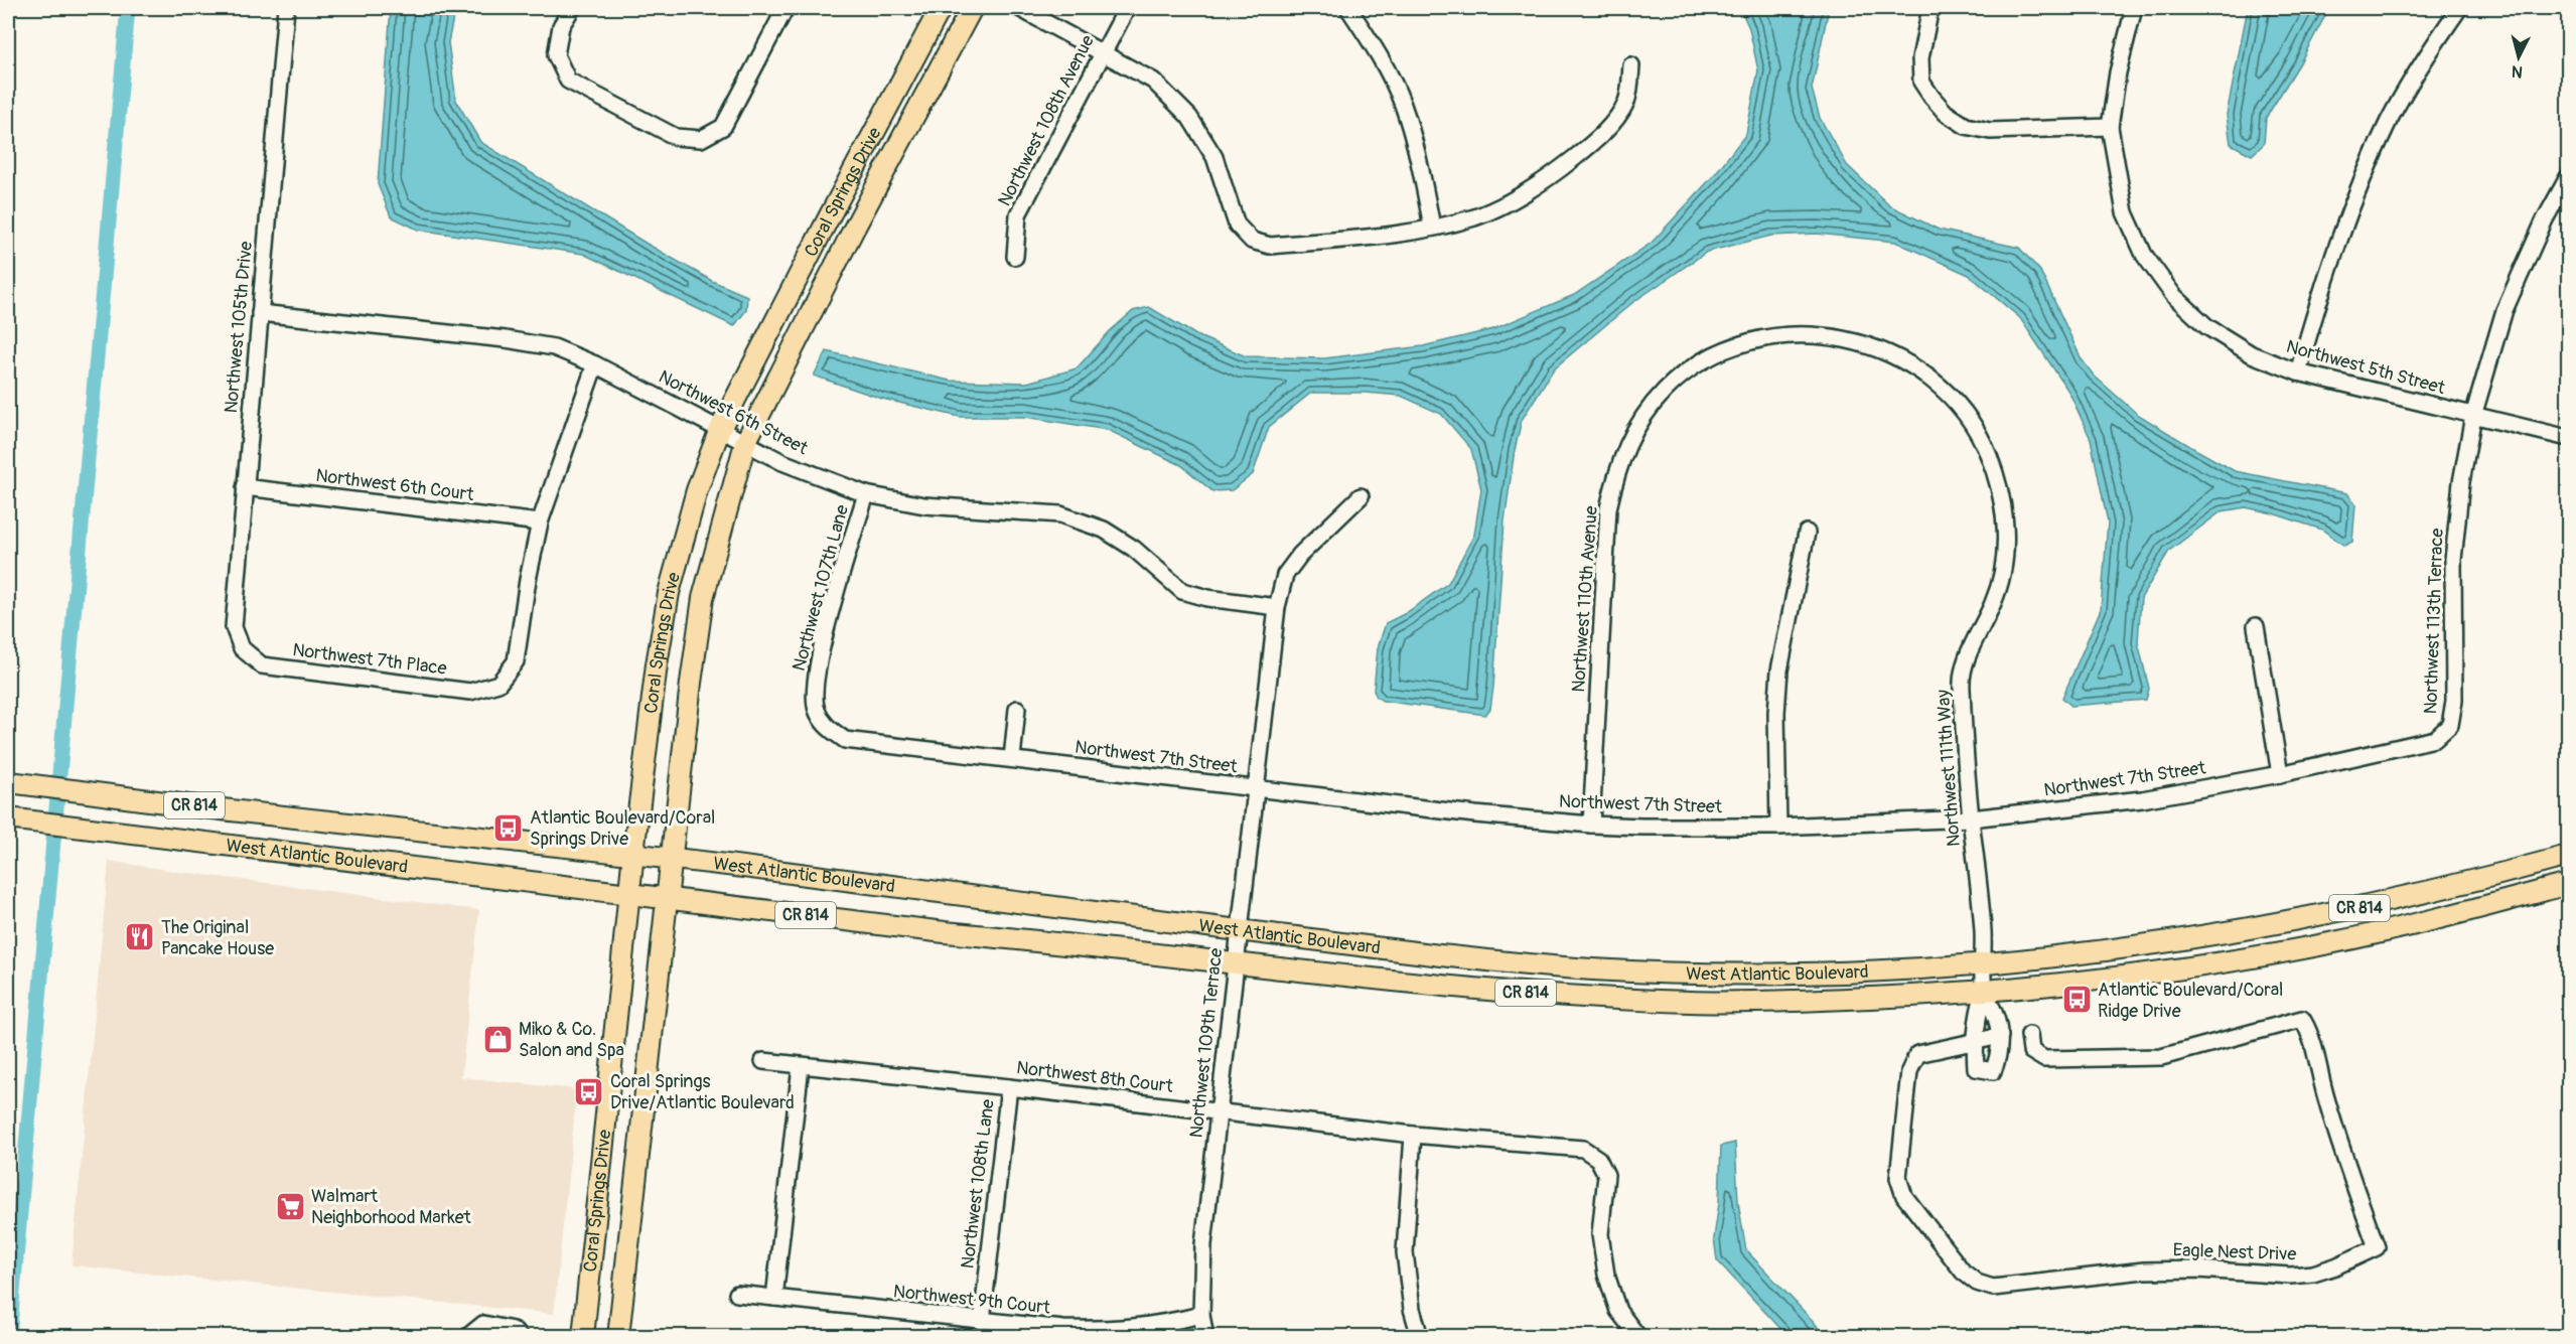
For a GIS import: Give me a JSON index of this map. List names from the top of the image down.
{
  "streets": {
    "main road": ["Coral Springs Drive", "CR 814", "West Atlantic Boulevard"],
    "street": [
      "Northwest 108th Avenue",
      "Northwest 105th Drive",
      "Northwest 5th Street",
      "Northwest 6th Street",
      "Northwest 6th Court",
      "Northwest 107th Lane",
      "Northwest 110th Avenue",
      "Northwest 113th Terrace",
      "Northwest 7th Place",
      "Northwest 7th Street",
      "Northwest 111th Way",
      "Northwest 109th Terrace",
      "Northwest 8th Court",
      "Northwest 108th Lane",
      "Eagle Nest Drive",
      "Northwest 9th Court"
    ]
  },
  "crossings": [
    ["Coral Springs Drive", "Northwest 6th Street"],
    ["Coral Springs Drive", "West Atlantic Boulevard"],
    ["Northwest 105th Drive", "Northwest 6th Street"],
    ["Northwest 105th Drive", "Northwest 6th Court"],
    ["Northwest 105th Drive", "Northwest 7th Place"],
    ["Northwest 5th Street", "Northwest 113th Terrace"],
    ["Northwest 6th Street", "Northwest 107th Lane"],
    ["Northwest 6th Street", "Northwest 109th Terrace"],
    ["Northwest 6th Court", "Northwest 7th Place"],
    ["Northwest 107th Lane", "Northwest 7th Street"],
    ["Northwest 110th Avenue", "Northwest 7th Street"],
    ["Northwest 110th Avenue", "Northwest 111th Way"],
    ["Northwest 113th Terrace", "Northwest 7th Street"],
    ["Northwest 7th Street", "Northwest 111th Way"],
    ["Northwest 7th Street", "Northwest 109th Terrace"],
    ["Northwest 111th Way", "West Atlantic Boulevard"],
    ["West Atlantic Boulevard", "Northwest 109th Terrace"],
    ["Northwest 109th Terrace", "Northwest 8th Court"],
    ["Northwest 109th Terrace", "Northwest 9th Court"],
    ["Northwest 8th Court", "Northwest 108th Lane"],
    ["Northwest 108th Lane", "Northwest 9th Court"]
  ],
  "places": {
    "bus stop": ["Atlantic Boulevard/Coral Springs Drive", "Atlantic Boulevard/Coral Ridge Drive", "Coral Springs Drive/Atlantic Boulevard"],
    "restaurant": ["The Original Pancake House"],
    "shop": ["Miko & Co. Salon and Spa"],
    "supermarket": ["Walmart Neighborhood Market"]
  },
  "north": "bottom"
}
